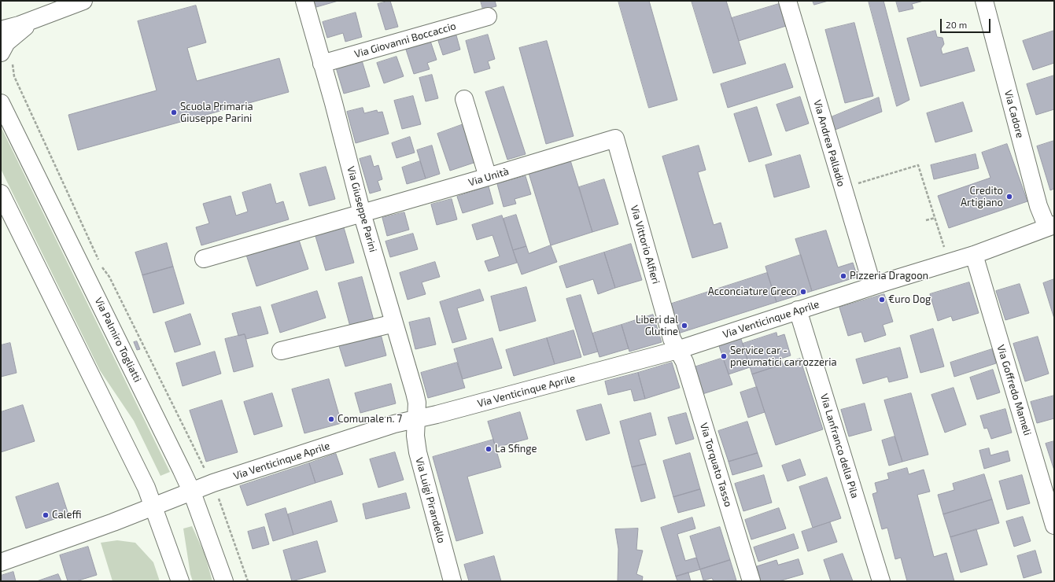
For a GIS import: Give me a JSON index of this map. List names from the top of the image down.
{
  "streets": {
    "street": [
      "Via Giovanni Boccaccio",
      "Via Cadore",
      "Via Andrea Palladio",
      "Via Unità",
      "Via Giuseppe Parini",
      "Via Vittorio Alfieri",
      "Via Venticinque Aprile",
      "Via Palmiro Togliatti",
      "Via Goffredo Mameli",
      "Via Lanfranco della Pila",
      "Via Torquato Tasso",
      "Via Luigi Pirandello"
    ]
  },
  "crossings": [
    ["Via Giovanni Boccaccio", "Via Giuseppe Parini"],
    ["Via Cadore", "Via Venticinque Aprile"],
    ["Via Andrea Palladio", "Via Venticinque Aprile"],
    ["Via Unità", "Via Giuseppe Parini"],
    ["Via Unità", "Via Vittorio Alfieri"],
    ["Via Giuseppe Parini", "Via Venticinque Aprile"],
    ["Via Giuseppe Parini", "Via Luigi Pirandello"],
    ["Via Vittorio Alfieri", "Via Venticinque Aprile"],
    ["Via Vittorio Alfieri", "Via Torquato Tasso"],
    ["Via Venticinque Aprile", "Via Palmiro Togliatti"],
    ["Via Venticinque Aprile", "Via Goffredo Mameli"],
    ["Via Venticinque Aprile", "Via Lanfranco della Pila"],
    ["Via Venticinque Aprile", "Via Torquato Tasso"],
    ["Via Venticinque Aprile", "Via Luigi Pirandello"]
  ],
  "places": [
    "Scuola Primaria Giuseppe Parini",
    "Credito Artigiano",
    "Pizzeria Dragoon",
    "Acconciature Greco",
    "€uro Dog",
    "Liberi dal Glutine",
    "Service car - pneumatici carrozzeria",
    "Comunale n. 7",
    "La Sfinge",
    "Caleffi"
  ],
  "scale_bar": "20 m"
}
